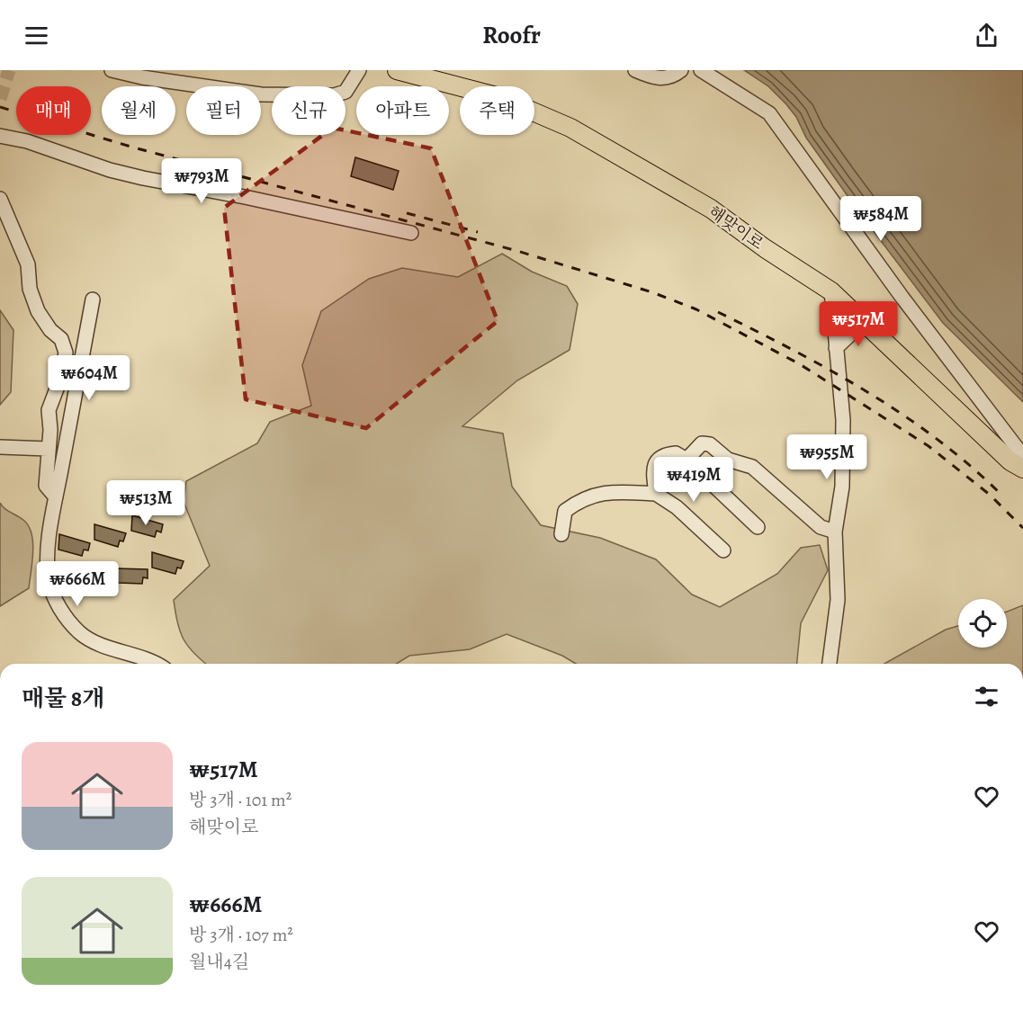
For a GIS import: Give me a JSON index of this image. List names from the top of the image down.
{
  "streets": {
    "main road": ["해맞이로"]
  },
  "page": {
    "header": "Roofr",
    "chip": [
      "매매",
      "월세",
      "필터",
      "신규",
      "아파트",
      "주택"
    ],
    "price": [
      "₩793M",
      "₩584M",
      "₩517M",
      "₩604M",
      "₩955M",
      "₩419M",
      "₩513M",
      "₩666M"
    ],
    "heading": "매물 8개",
    "list": [
      {
        "name": "₩517M",
        "note": "방 3개 · 101 m² · 해맞이로"
      },
      {
        "name": "₩666M",
        "note": "방 3개 · 107 m² · 월내4길"
      }
    ]
  }
}
